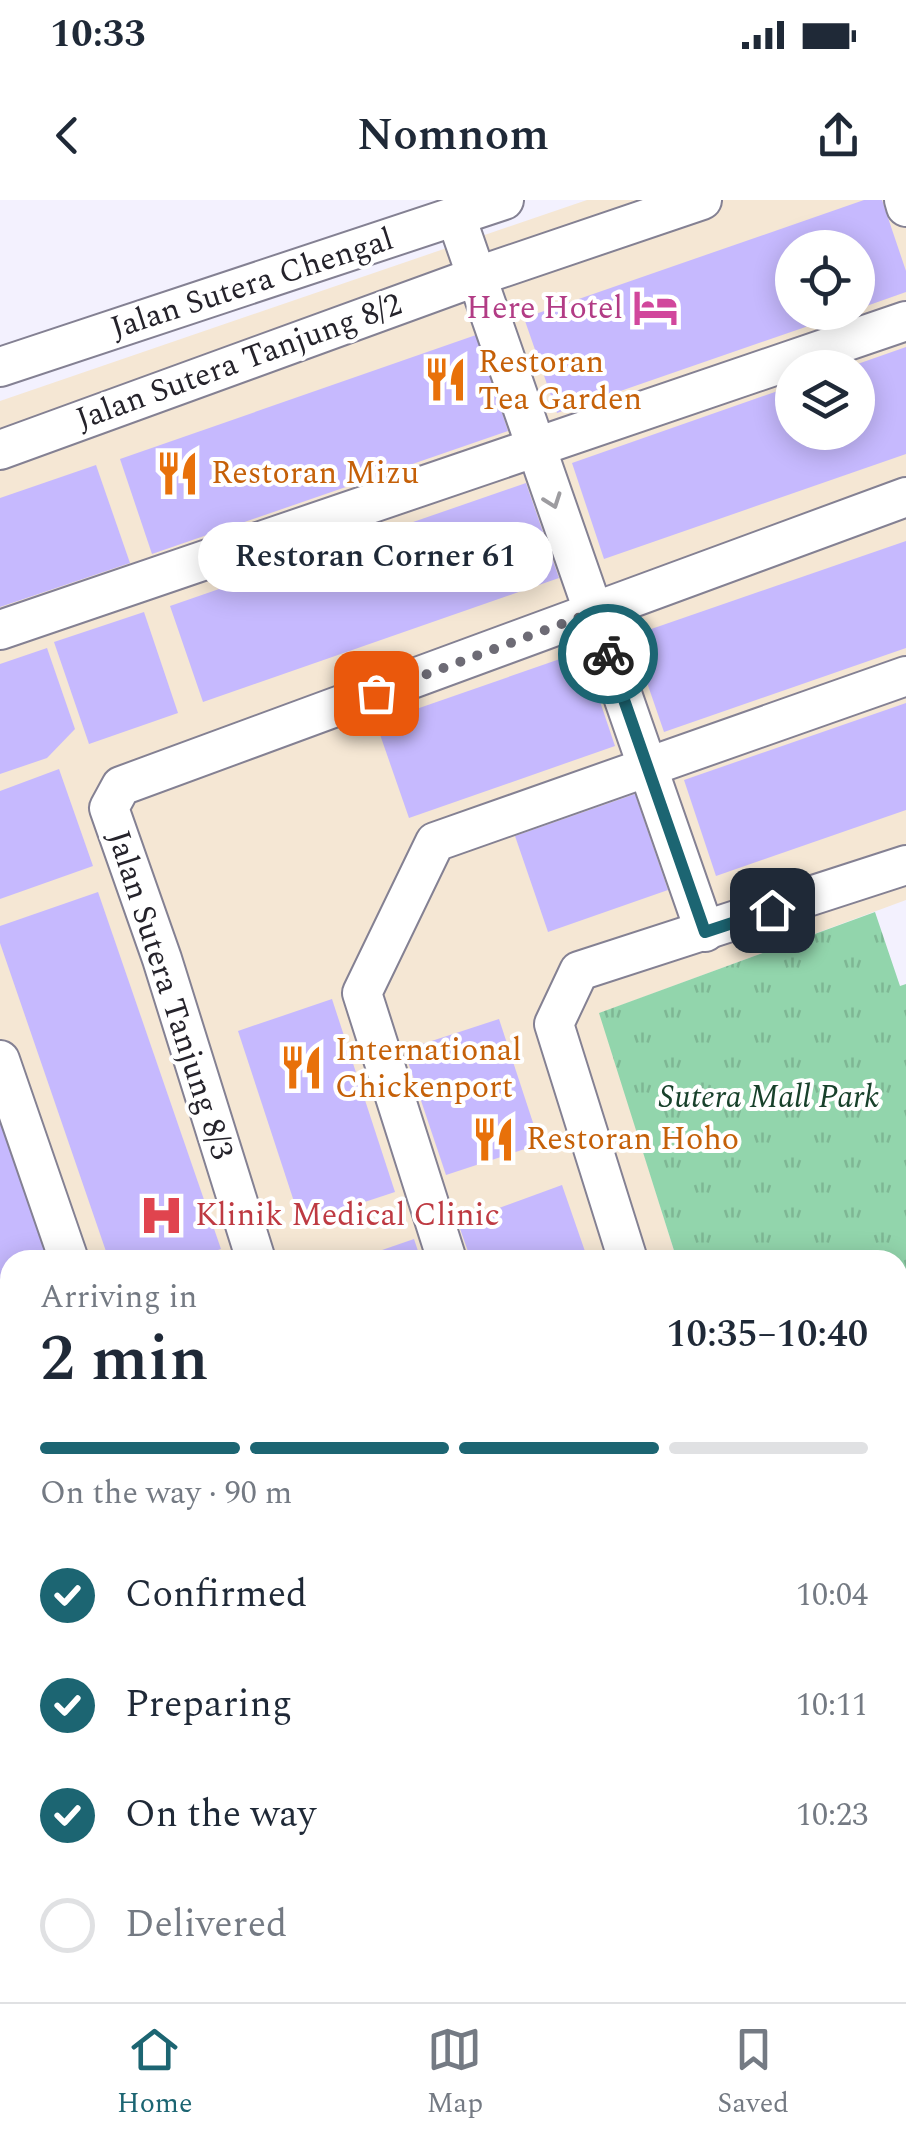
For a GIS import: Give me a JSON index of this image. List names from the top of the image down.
{
  "streets": {
    "street": ["Jalan Sutera Chengal", "Jalan Sutera Tanjung 8/2", "Jalan Sutera Tanjung 8/3"]
  },
  "parks": ["Sutera Mall Park"],
  "places": {
    "hotel": ["Here Hotel"],
    "restaurant": [
      "Restoran Tea Garden",
      "Restoran Mizu",
      "International Chickenport",
      "Restoran Hoho"
    ],
    "other": ["Restoran Corner 61"],
    "hospital": ["Klinik Medical Clinic"]
  },
  "page": {
    "status": "10:33",
    "header": "Nomnom",
    "bubble": "Restoran Corner 61",
    "heading": ["2 min", "Arriving in", "10:35–10:40"],
    "bar": "On the way · 90 m",
    "list": [
      ["Confirmed", "10:04"],
      ["Preparing", "10:11"],
      ["On the way", "10:23"],
      "Delivered"
    ],
    "tabs": ["Home", "Map", "Saved"]
  }
}
